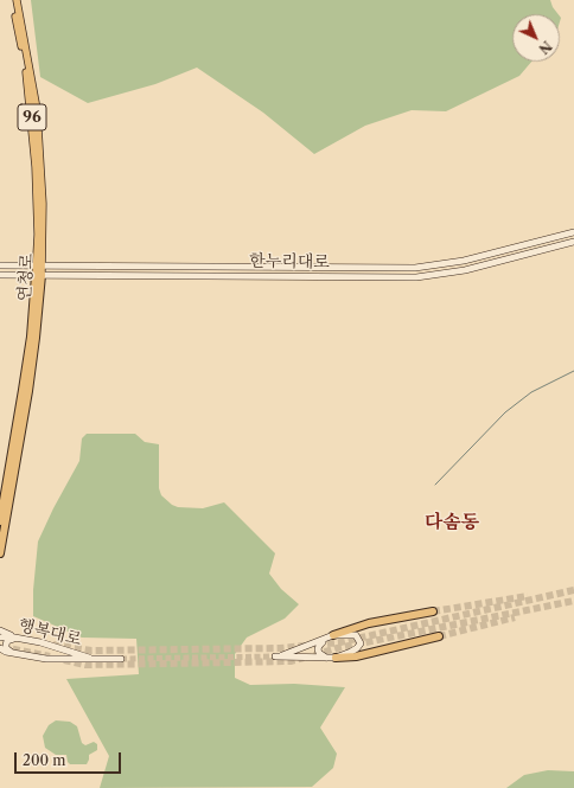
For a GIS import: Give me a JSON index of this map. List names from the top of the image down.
{
  "streets": {
    "highway": ["연청로"],
    "main road": ["96"],
    "street": ["한누리대로", "행복대로"]
  },
  "crossings": [
    ["한누리대로", "연청로"]
  ],
  "districts": ["다솜동"],
  "scale_bar": "200 m",
  "north": "bottom right"
}
